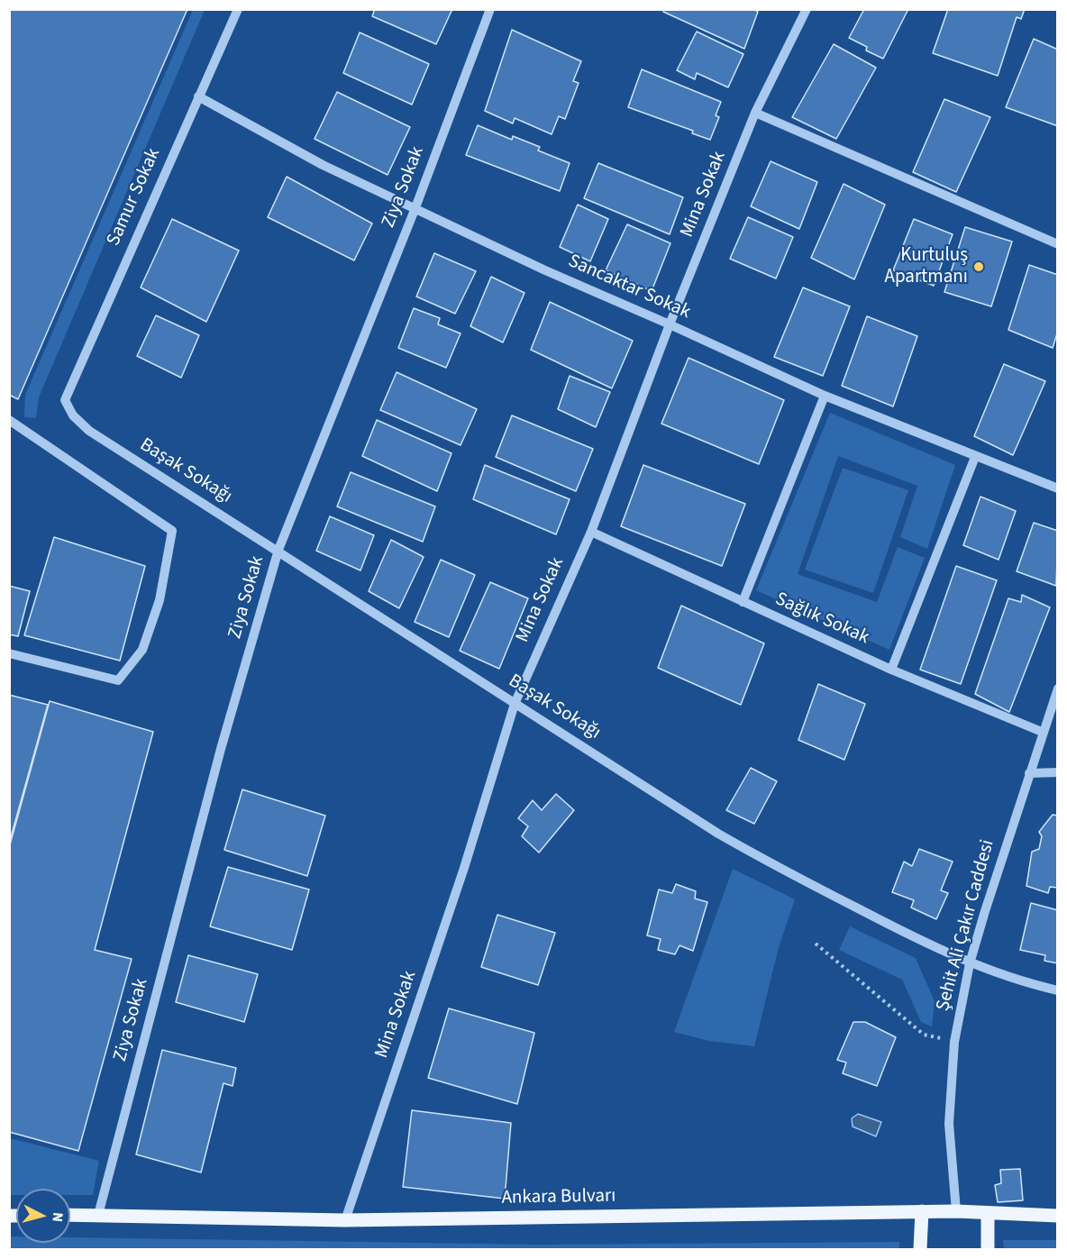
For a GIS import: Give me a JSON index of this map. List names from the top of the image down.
{
  "streets": {
    "main road": ["Ankara Bulvarı"],
    "street": [
      "Ziya Sokak",
      "Mina Sokak",
      "Samur Sokak",
      "Sancaktar Sokak",
      "Başak Sokağı",
      "Sağlık Sokak",
      "Şehit Ali Çakır Caddesi"
    ]
  },
  "crossings": [
    ["Ziya Sokak", "Sancaktar Sokak"],
    ["Ziya Sokak", "Başak Sokağı"],
    ["Ziya Sokak", "Ankara Bulvarı"],
    ["Mina Sokak", "Sancaktar Sokak"],
    ["Mina Sokak", "Başak Sokağı"],
    ["Mina Sokak", "Sağlık Sokak"],
    ["Mina Sokak", "Ankara Bulvarı"],
    ["Samur Sokak", "Sancaktar Sokak"],
    ["Samur Sokak", "Başak Sokağı"],
    ["Başak Sokağı", "Şehit Ali Çakır Caddesi"],
    ["Sağlık Sokak", "Şehit Ali Çakır Caddesi"],
    ["Şehit Ali Çakır Caddesi", "Ankara Bulvarı"]
  ],
  "places": ["Kurtuluş Apartmanı"],
  "north": "right"
}
